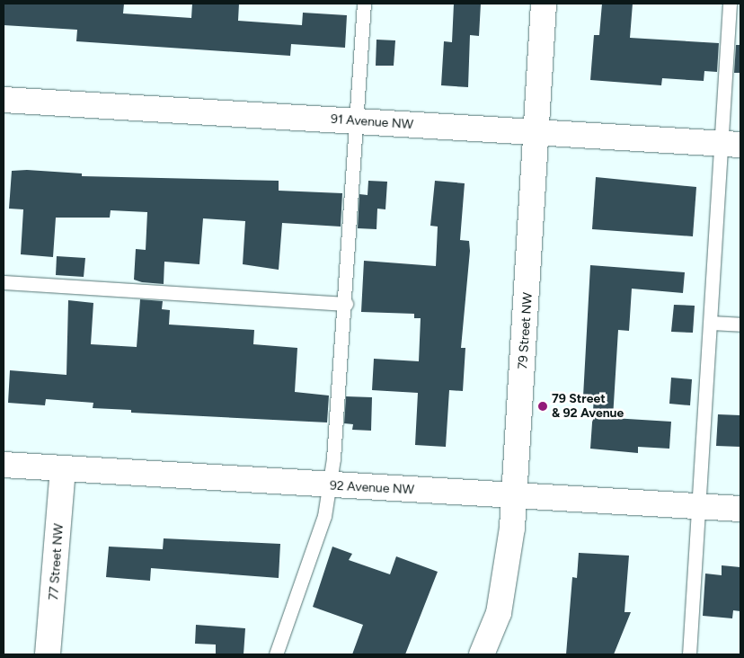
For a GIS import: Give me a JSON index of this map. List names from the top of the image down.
{
  "streets": {
    "street": [
      "91 Avenue NW",
      "79 Street NW",
      "92 Avenue NW",
      "77 Street NW"
    ]
  },
  "crossings": [
    ["91 Avenue NW", "79 Street NW"],
    ["79 Street NW", "92 Avenue NW"],
    ["92 Avenue NW", "77 Street NW"]
  ],
  "places": ["79 Street & 92 Avenue"]
}
